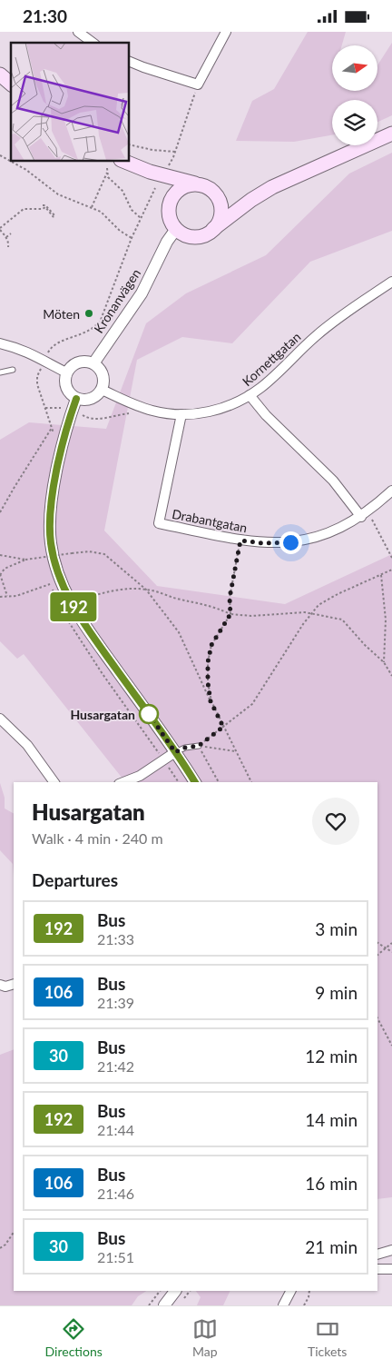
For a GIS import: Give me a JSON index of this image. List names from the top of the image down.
{
  "streets": {
    "street": ["Kronanvägen", "Kornettgatan", "Drabantgatan"]
  },
  "crossings": [
    ["Kronanvägen", "Kornettgatan"],
    ["Kornettgatan", "Drabantgatan"]
  ],
  "places": ["Möten", "Husargatan"],
  "lines": ["bus line 192"],
  "north": "right",
  "page": {
    "status": "21:30",
    "on_map": "192",
    "heading": [
      ["Husargatan", "Walk · 4 min · 240 m"],
      "Departures"
    ],
    "list": [
      {
        "mark": "192",
        "name": "Bus",
        "note": "21:33",
        "value": "3 min"
      },
      {
        "mark": "106",
        "name": "Bus",
        "note": "21:39",
        "value": "9 min"
      },
      {
        "mark": "30",
        "name": "Bus",
        "note": "21:42",
        "value": "12 min"
      },
      {
        "mark": "192",
        "name": "Bus",
        "note": "21:44",
        "value": "14 min"
      },
      {
        "mark": "106",
        "name": "Bus",
        "note": "21:46",
        "value": "16 min"
      },
      {
        "mark": "30",
        "name": "Bus",
        "note": "21:51",
        "value": "21 min"
      }
    ],
    "tabs": ["Directions", "Map", "Tickets"]
  }
}
